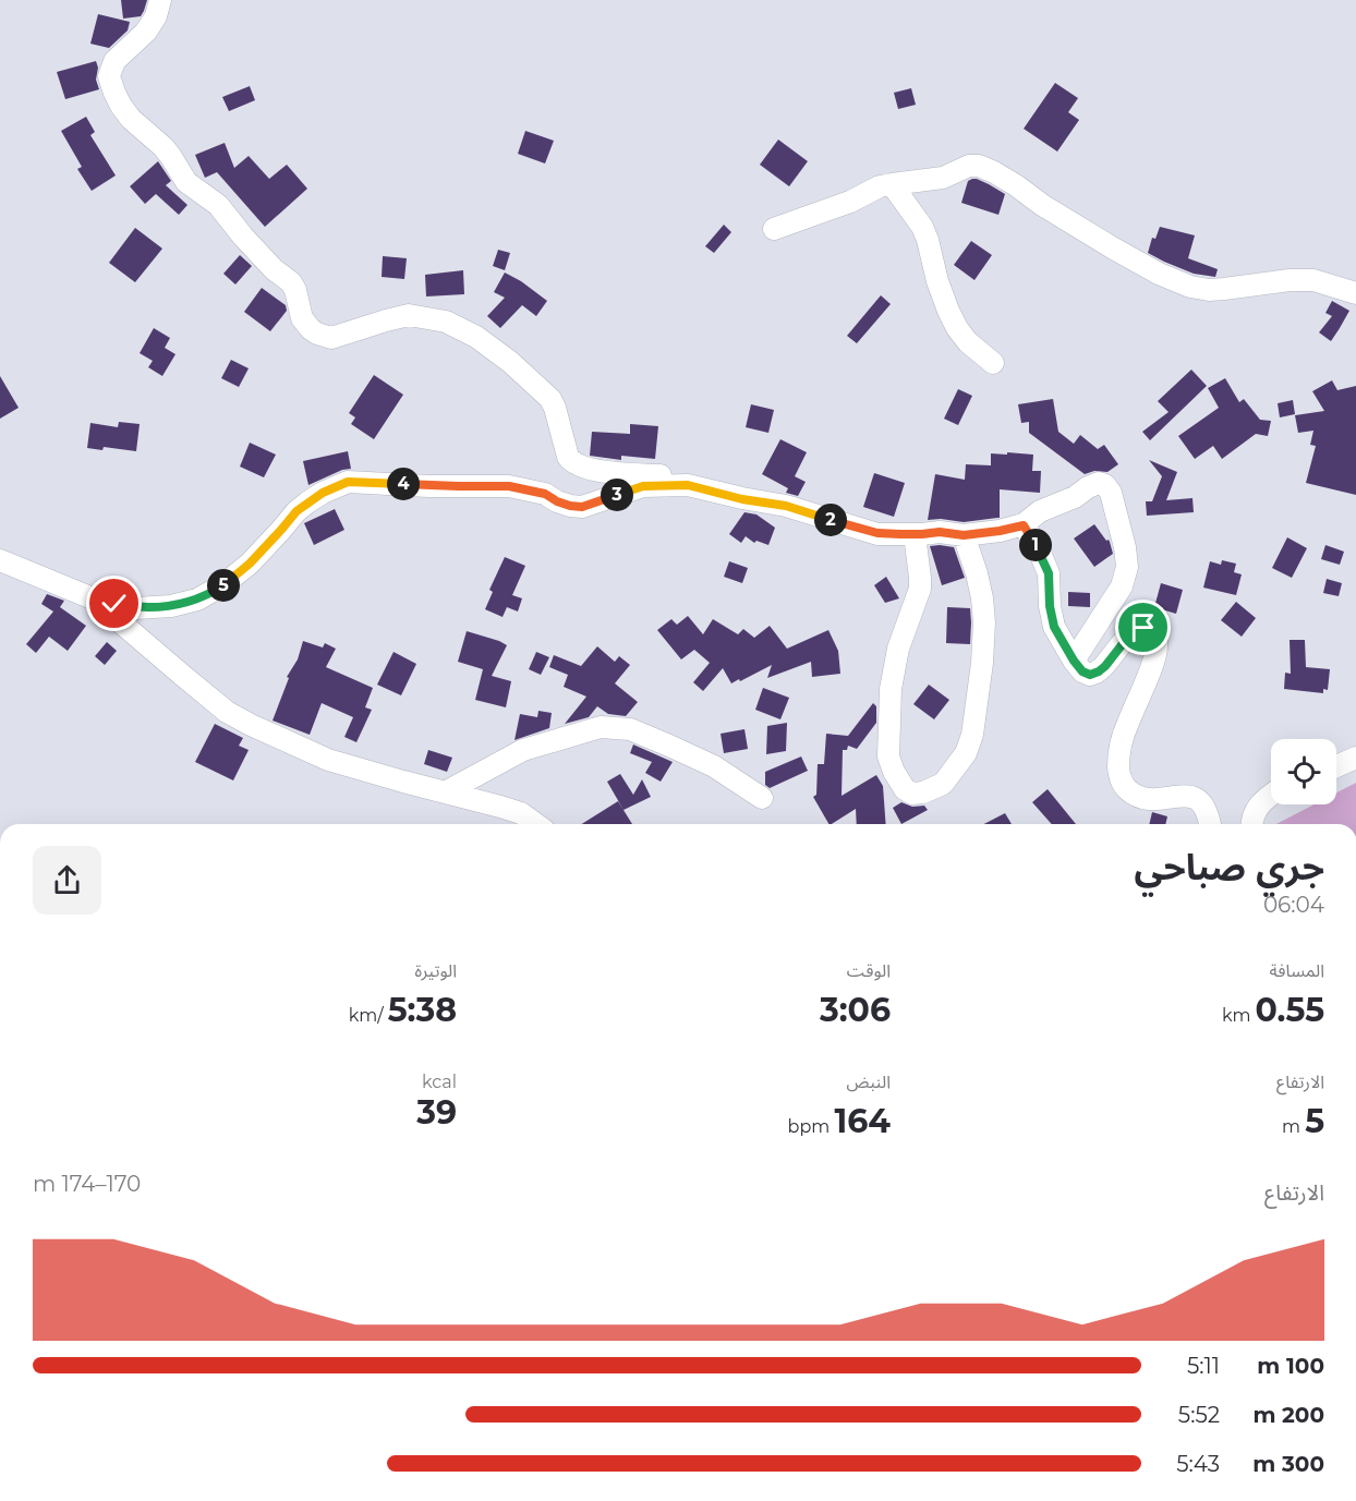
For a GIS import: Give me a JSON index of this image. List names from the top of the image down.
{
  "page": {
    "pins": [
      "4",
      "3",
      "2",
      "1",
      "5"
    ],
    "heading": ["جري صباحي", "06:04"],
    "stats": [
      ["المسافة", "0.55 km"],
      ["الوقت", "3:06"],
      ["الوتيرة", "5:38 /km"],
      ["الارتفاع", "5 m"],
      ["النبض", "164 bpm"],
      ["kcal", "39"]
    ],
    "chart": ["الارتفاع", "170–174 m"],
    "list": [
      {
        "name": "100 m",
        "note": "5:11"
      },
      {
        "name": "200 m",
        "note": "5:52"
      },
      {
        "name": "300 m",
        "note": "5:43"
      }
    ]
  }
}
